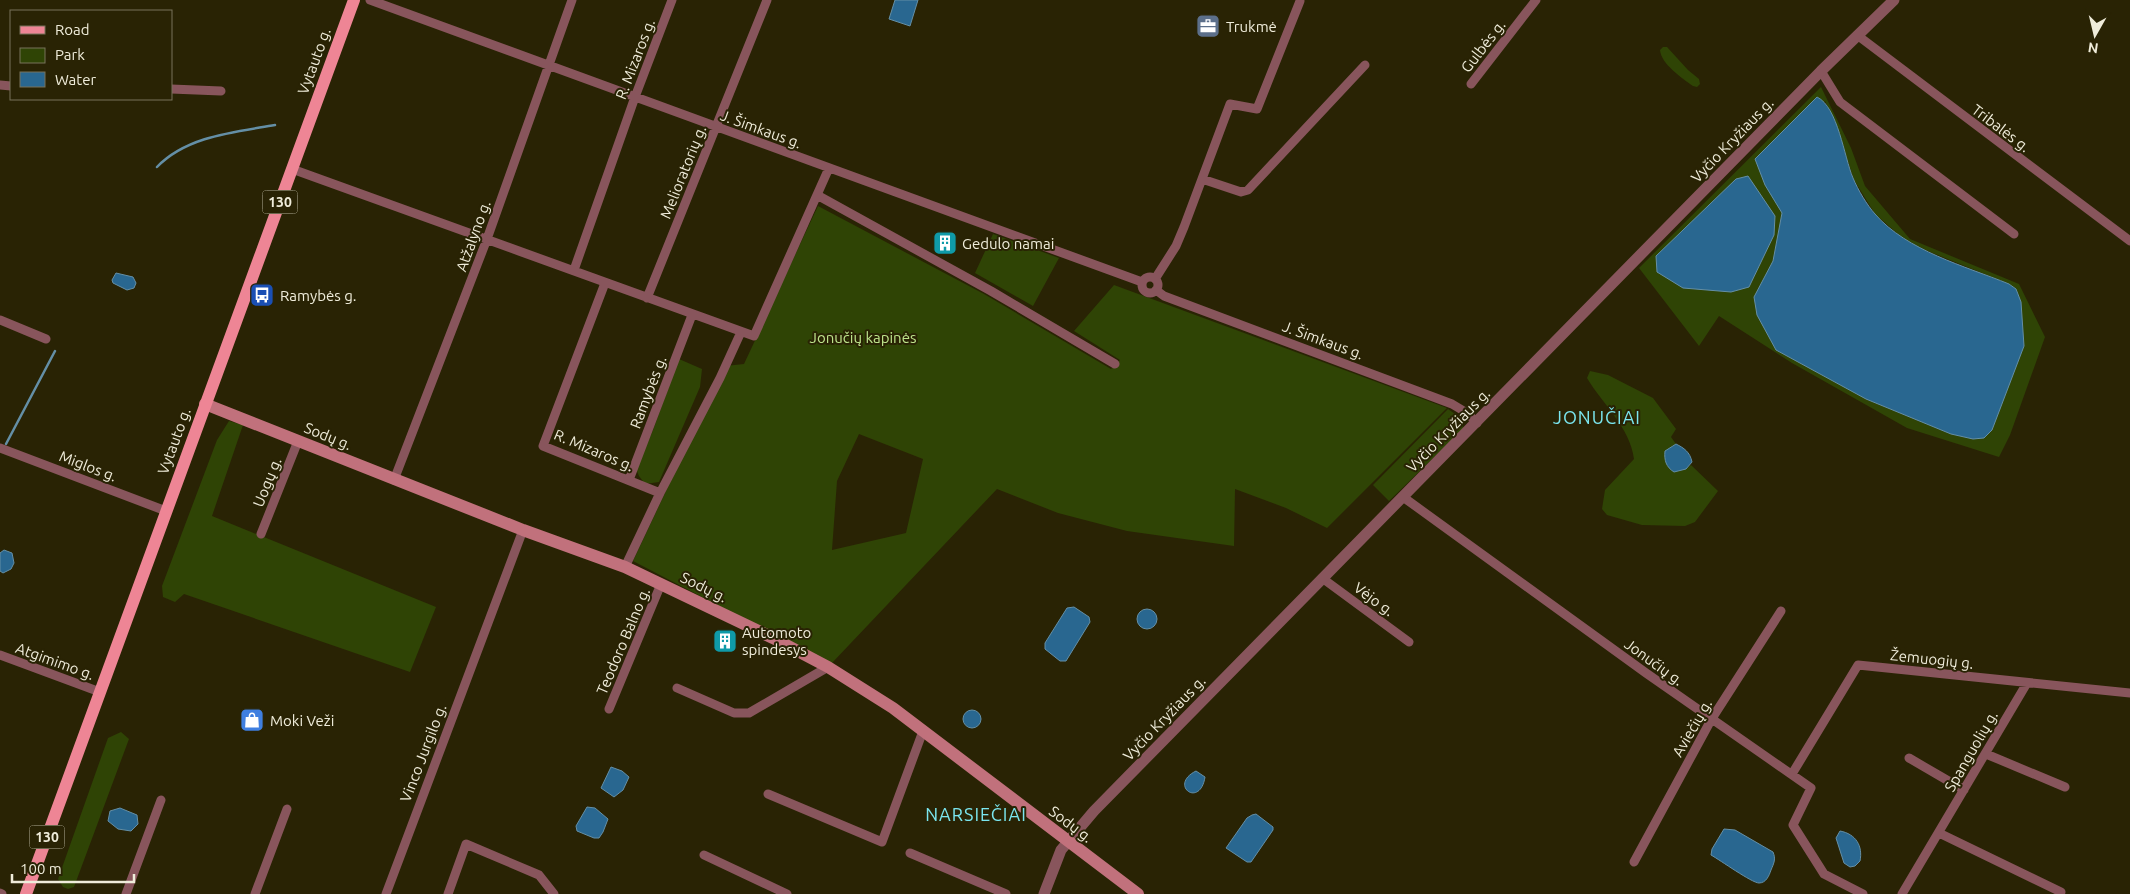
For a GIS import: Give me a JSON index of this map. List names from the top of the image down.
{
  "streets": {
    "main road": ["Vytauto g.", "130", "Sodų g."],
    "street": [
      "Gulbės g.",
      "R. Mizaros g.",
      "Tribalės g.",
      "J. Šimkaus g.",
      "Vyčio Kryžiaus g.",
      "Melioratorių g.",
      "Atžalyno g.",
      "Ramybės g.",
      "Miglos g.",
      "Uogų g.",
      "Vėjo g.",
      "Teodoro Balno g.",
      "Žemuogių g.",
      "Atgimimo g.",
      "Jonučių g.",
      "Aviečių g.",
      "Spanguolių g.",
      "Vinco Jurgilo g."
    ]
  },
  "crossings": [
    ["R. Mizaros g.", "J. Šimkaus g."],
    ["R. Mizaros g.", "Ramybės g."],
    ["Vytauto g.", "Sodų g."],
    ["Vytauto g.", "Miglos g."],
    ["Vytauto g.", "Atgimimo g."],
    ["Tribalės g.", "Vyčio Kryžiaus g."],
    ["J. Šimkaus g.", "Vyčio Kryžiaus g."],
    ["J. Šimkaus g.", "Melioratorių g."],
    ["J. Šimkaus g.", "Atžalyno g."],
    ["Vyčio Kryžiaus g.", "Sodų g."],
    ["Vyčio Kryžiaus g.", "Vėjo g."],
    ["Vyčio Kryžiaus g.", "Jonučių g."],
    ["Atžalyno g.", "Sodų g."],
    ["Sodų g.", "Uogų g."],
    ["Sodų g.", "Teodoro Balno g."],
    ["Sodų g.", "Vinco Jurgilo g."],
    ["Žemuogių g.", "Jonučių g."],
    ["Žemuogių g.", "Spanguolių g."],
    ["Jonučių g.", "Aviečių g."]
  ],
  "districts": ["JONUČIAI", "NARSIEČIAI"],
  "parks": ["Jonučių kapinės"],
  "places": {
    "office": ["Trukmė"],
    "building": ["Gedulo namai", "Automoto spindesys"],
    "bus stop": ["Ramybės g."],
    "shop": ["Moki Veži"]
  },
  "legend": ["Road", "Park", "Water"],
  "scale_bar": "100 m",
  "north": "bottom"
}
